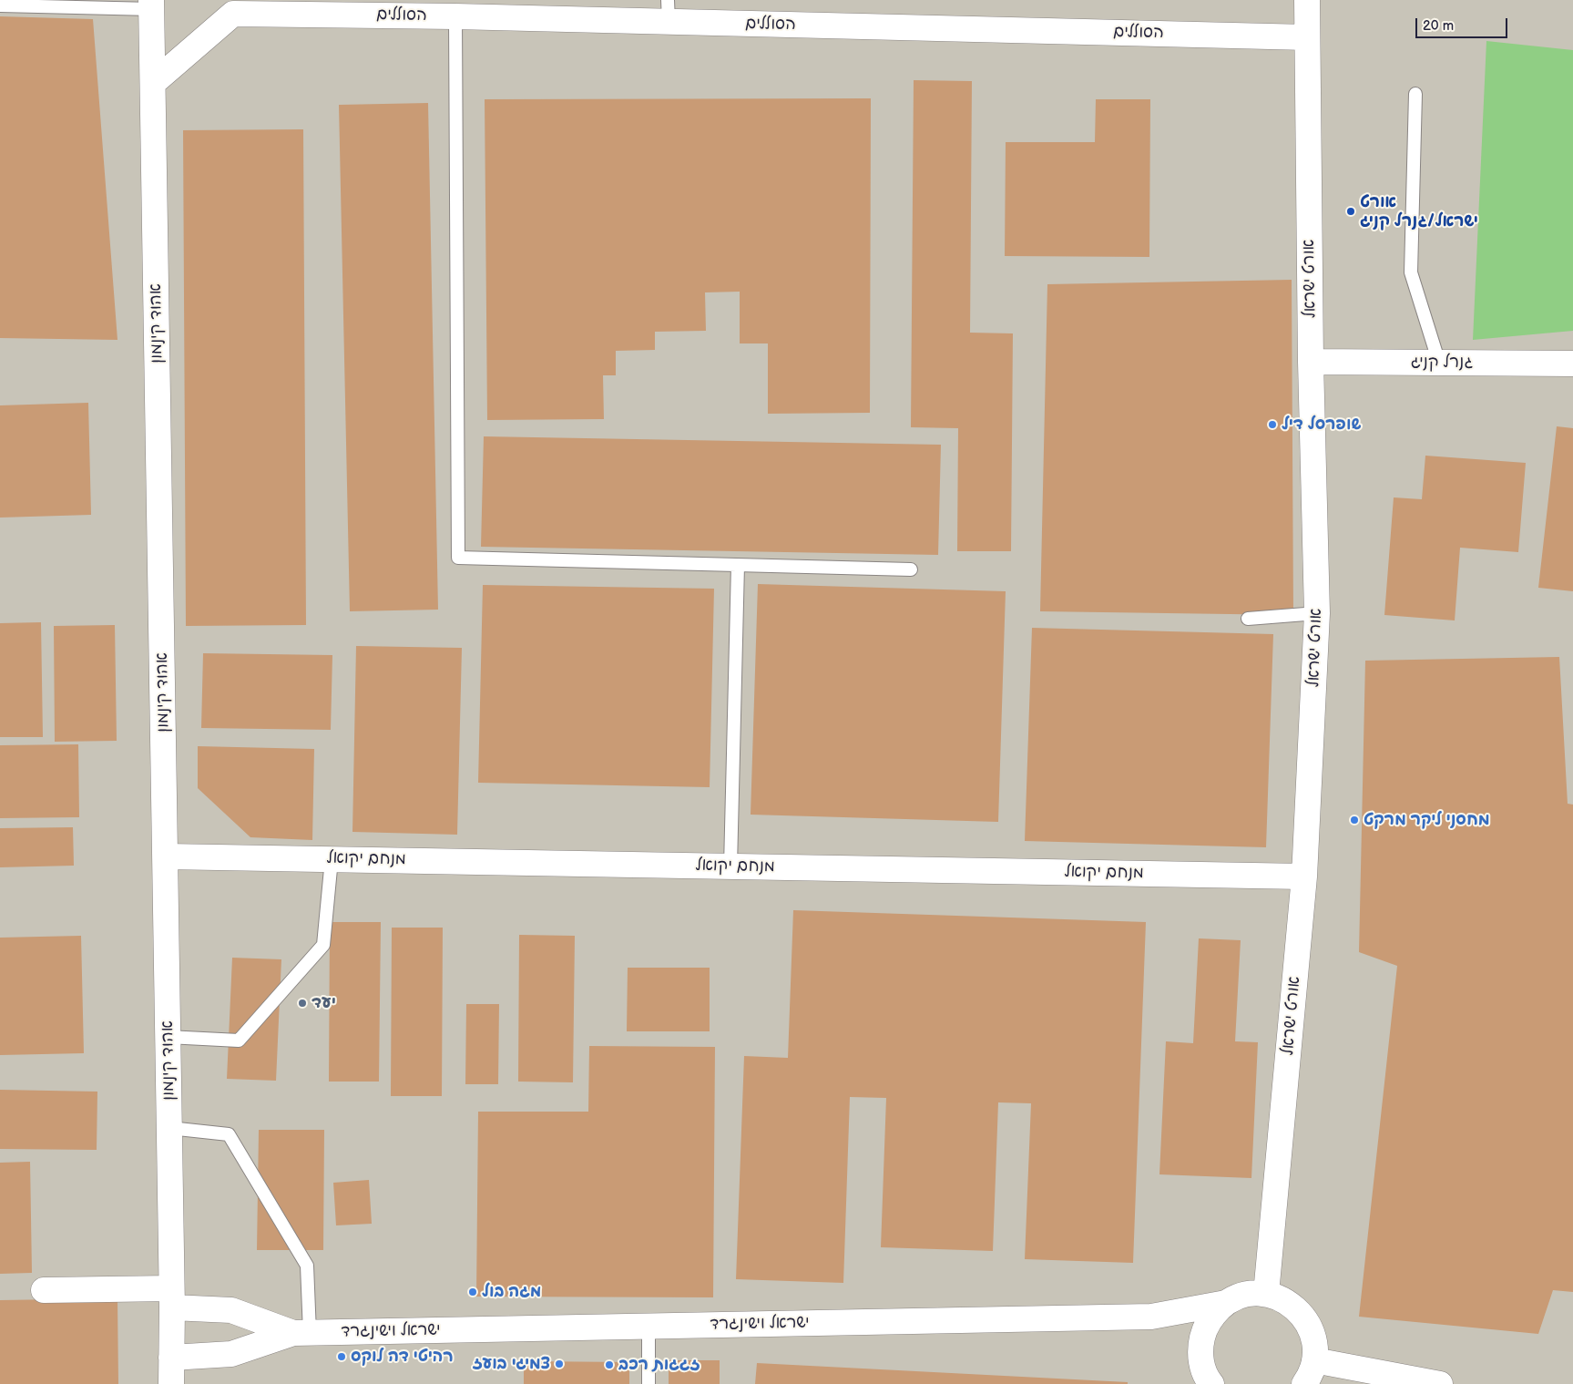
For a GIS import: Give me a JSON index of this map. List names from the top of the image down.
{
  "streets": {
    "street": [
      "הסוללים",
      "אורט ישראל",
      "אהוד קינמון",
      "גנרל קניג",
      "מנחם יקואל",
      "ישראל וישינגרד"
    ]
  },
  "crossings": [
    ["הסוללים", "אורט ישראל"],
    ["הסוללים", "אהוד קינמון"],
    ["אורט ישראל", "גנרל קניג"],
    ["אורט ישראל", "מנחם יקואל"],
    ["אהוד קינמון", "מנחם יקואל"],
    ["אהוד קינמון", "ישראל וישינגרד"]
  ],
  "places": [
    "אורט ישראל/גנרל קניג",
    "שופרסל דיל",
    "מחסני ליקר מרקט",
    "יעד",
    "מגה בול",
    "רהיטי דה לוקס",
    "צמיגי בועז",
    "זגגות רכב"
  ],
  "scale_bar": "20 m"
}
